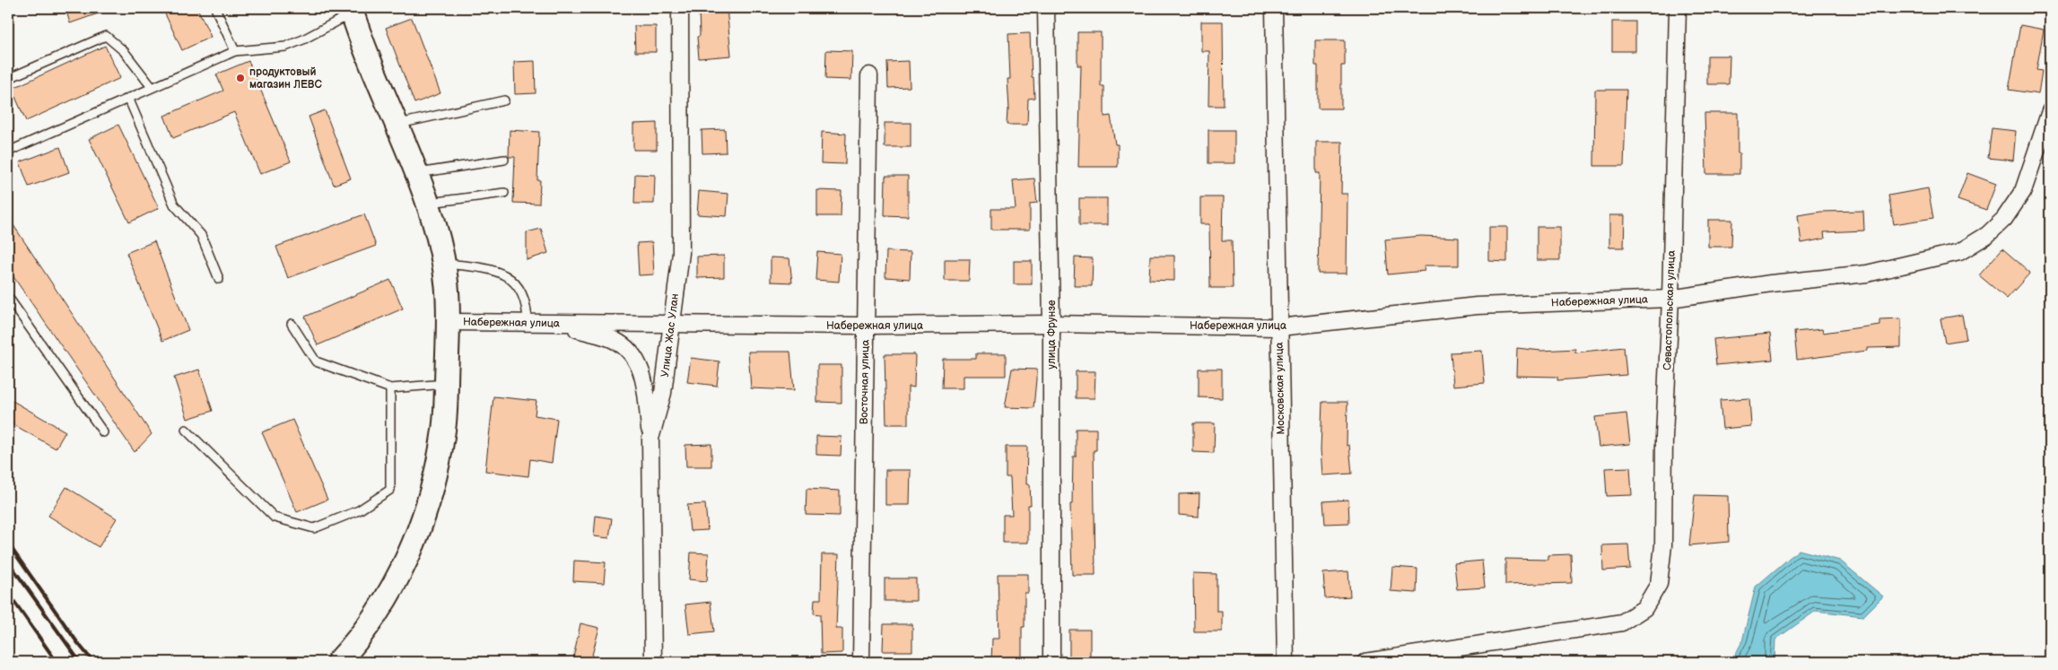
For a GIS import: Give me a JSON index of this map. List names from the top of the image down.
{
  "streets": {
    "street": [
      "Набережная улица",
      "Севастопольская улица",
      "улица Фрунзе",
      "Улица Жас Улан",
      "Восточная улица",
      "Московская улица"
    ]
  },
  "crossings": [
    ["Набережная улица", "Севастопольская улица"],
    ["Набережная улица", "улица Фрунзе"],
    ["Набережная улица", "Улица Жас Улан"],
    ["Набережная улица", "Восточная улица"],
    ["Набережная улица", "Московская улица"]
  ],
  "places": ["продуктовый магазин ЛЕВС"]
}
